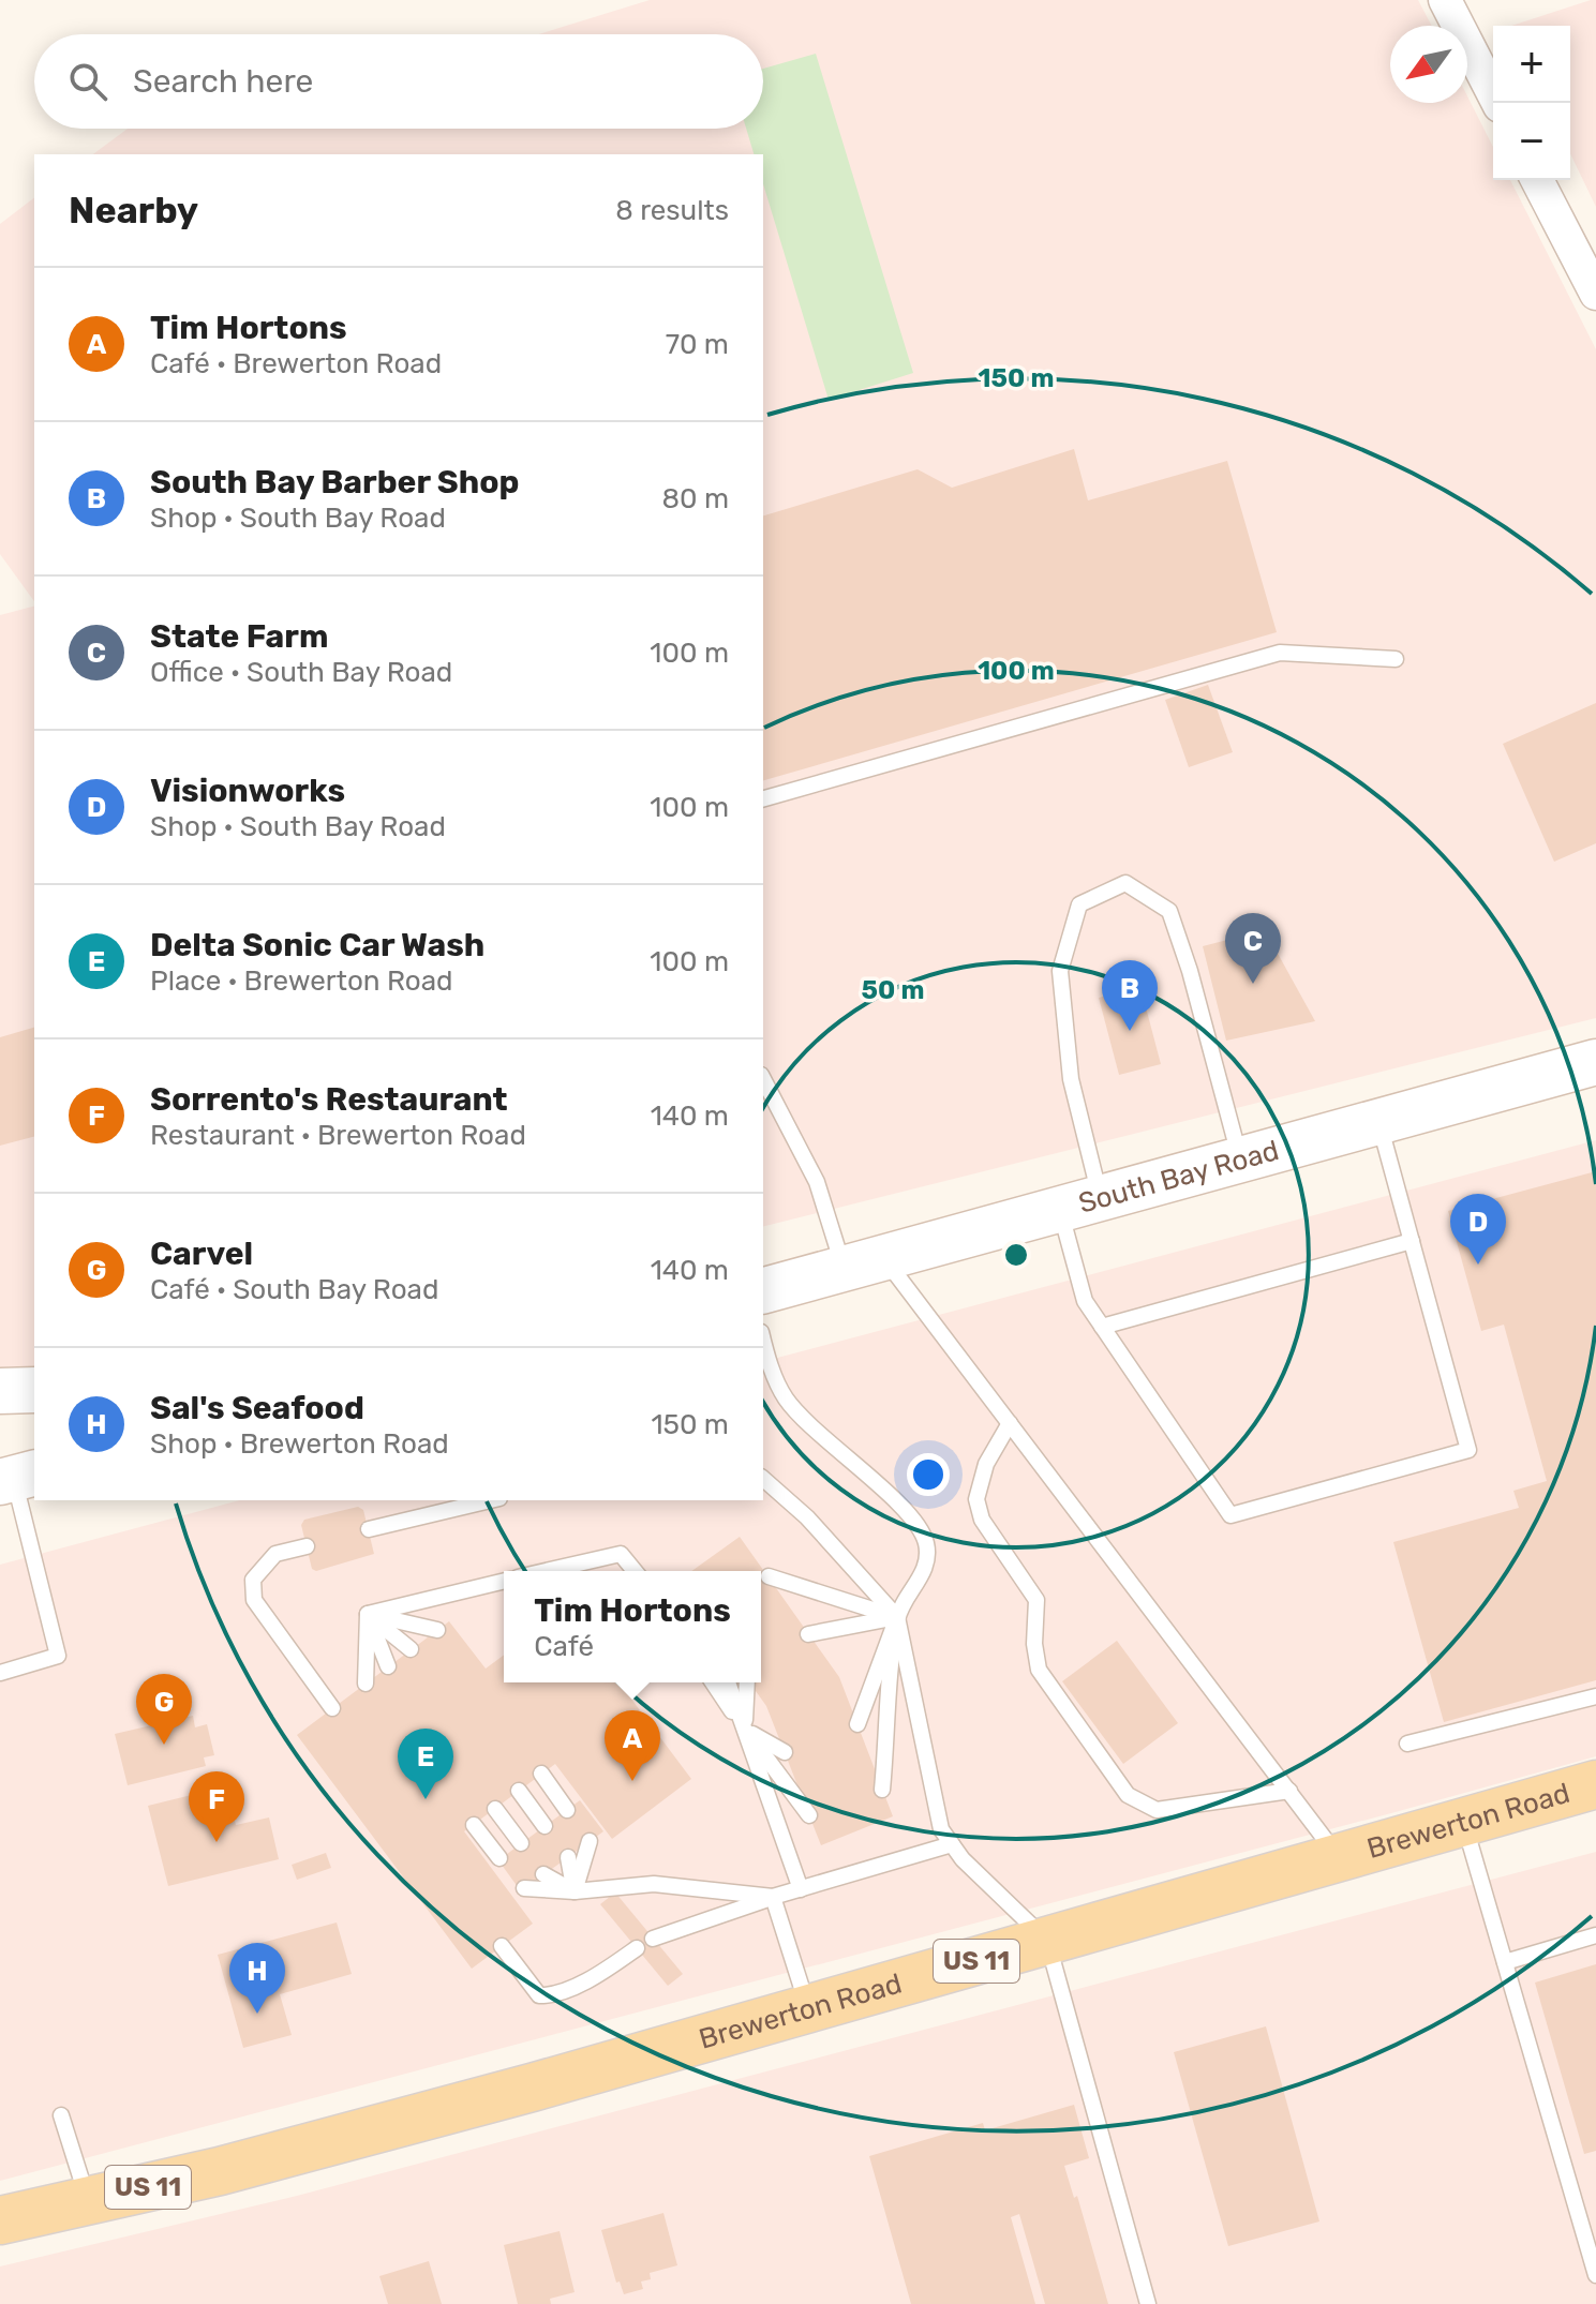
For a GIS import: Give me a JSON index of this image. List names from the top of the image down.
{
  "streets": {
    "main road": ["South Bay Road", "Brewerton Road", "US 11"]
  },
  "north": "bottom left",
  "page": {
    "map_buttons": ["+", "−"],
    "search": "Search here",
    "heading": ["Nearby", "8 results"],
    "list": [
      {
        "mark": "A",
        "name": "Tim Hortons",
        "note": "Café · Brewerton Road",
        "value": "70 m"
      },
      {
        "mark": "B",
        "name": "South Bay Barber Shop",
        "note": "Shop · South Bay Road",
        "value": "80 m"
      },
      {
        "mark": "C",
        "name": "State Farm",
        "note": "Office · South Bay Road",
        "value": "100 m"
      },
      {
        "mark": "D",
        "name": "Visionworks",
        "note": "Shop · South Bay Road",
        "value": "100 m"
      },
      {
        "mark": "E",
        "name": "Delta Sonic Car Wash",
        "note": "Place · Brewerton Road",
        "value": "100 m"
      },
      {
        "mark": "F",
        "name": "Sorrento's Restaurant",
        "note": "Restaurant · Brewerton Road",
        "value": "140 m"
      },
      {
        "mark": "G",
        "name": "Carvel",
        "note": "Café · South Bay Road",
        "value": "140 m"
      },
      {
        "mark": "H",
        "name": "Sal's Seafood",
        "note": "Shop · Brewerton Road",
        "value": "150 m"
      }
    ],
    "pins": [
      "C",
      "B",
      "D",
      "G",
      "A",
      "E",
      "F",
      "H"
    ],
    "popup": ["Tim Hortons", "Café"]
  },
  "rings": ["150 m", "100 m", "50 m"]
}
